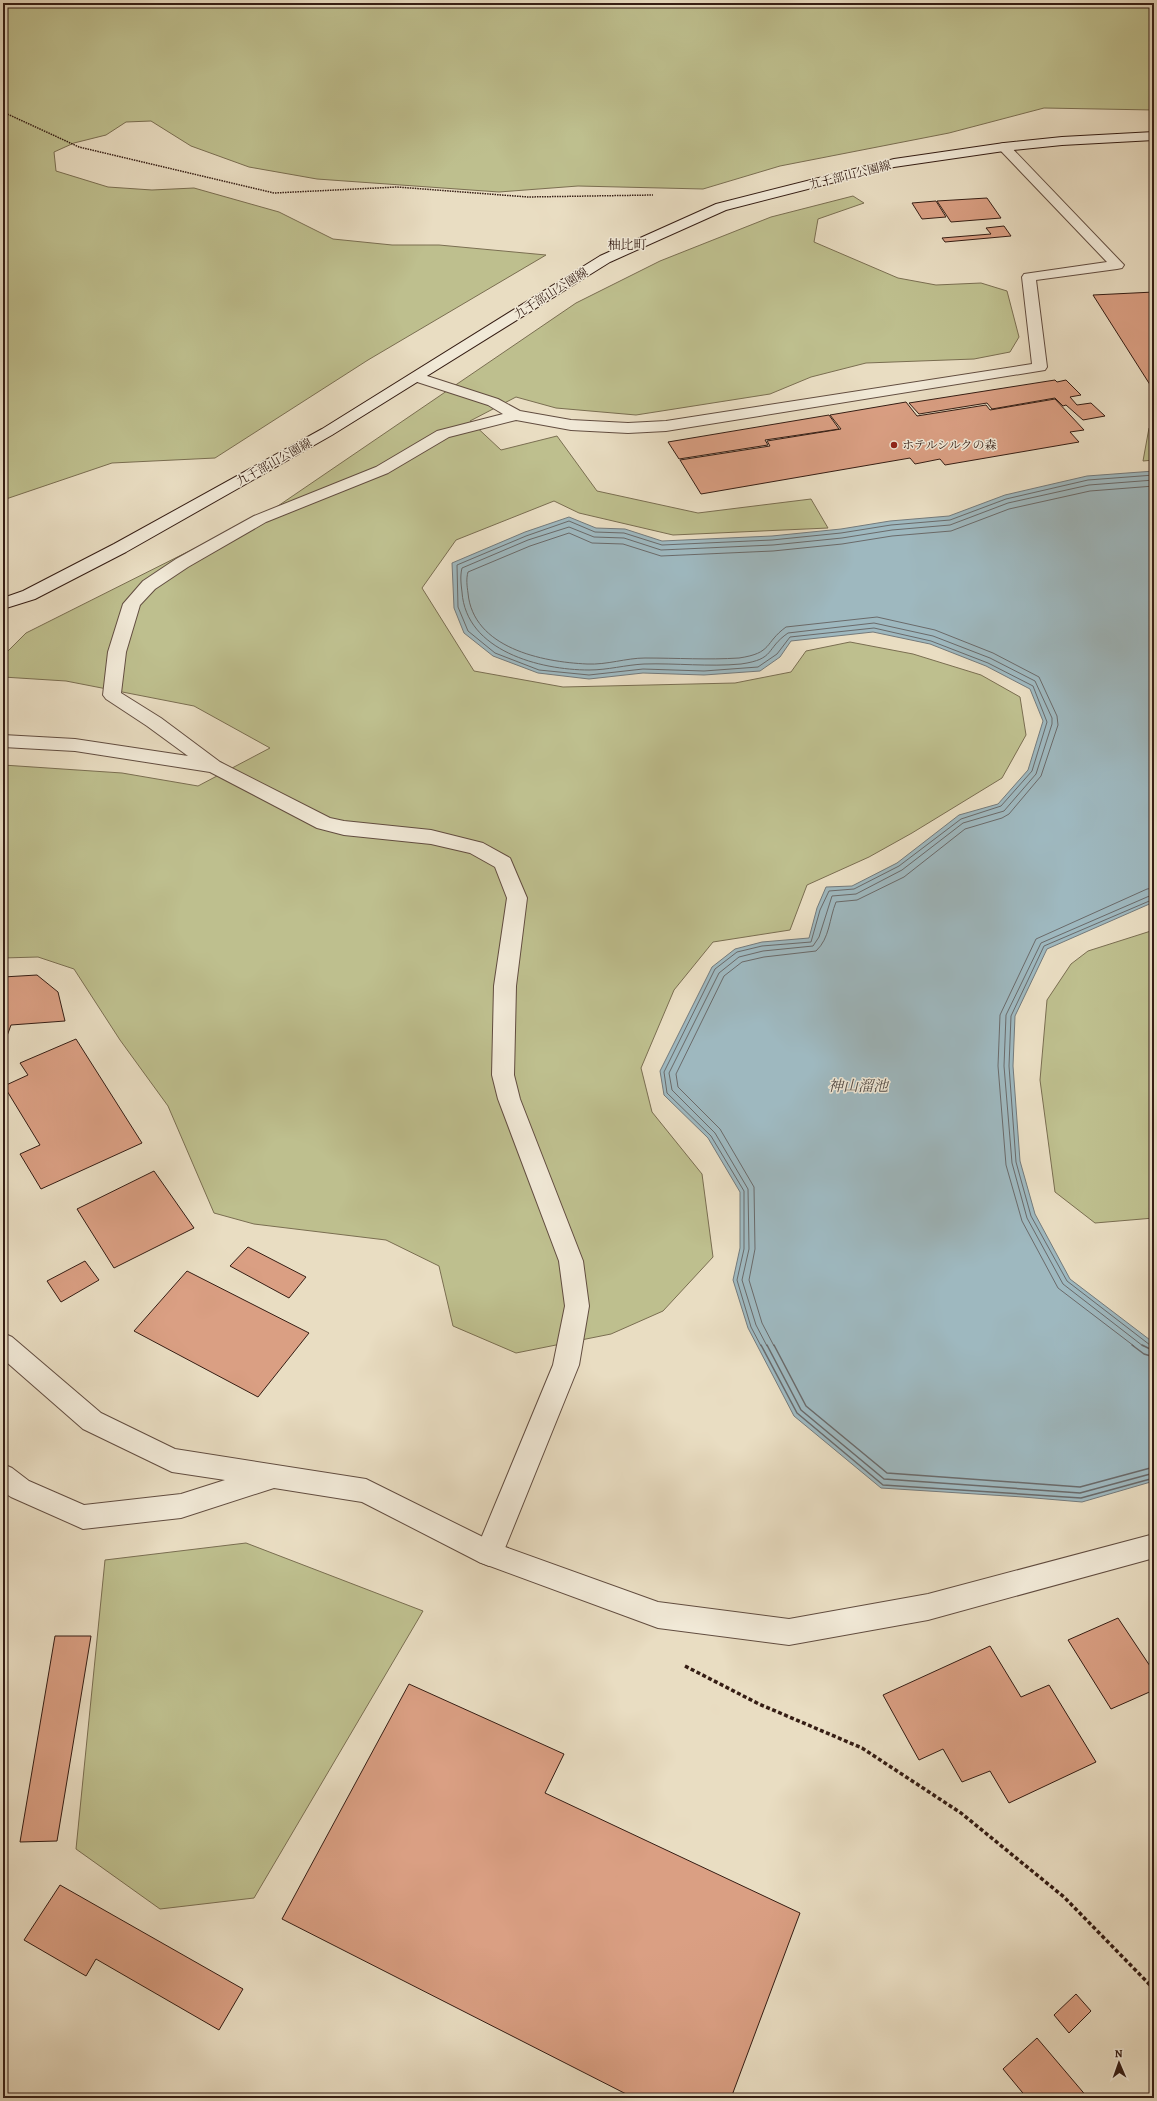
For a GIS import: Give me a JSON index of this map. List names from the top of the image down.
{
  "streets": {
    "main road": ["九千部山公園線"]
  },
  "districts": ["柚比町"],
  "water": ["神山溜池"],
  "places": ["ホテルシルクの森"],
  "north": "top"
}
